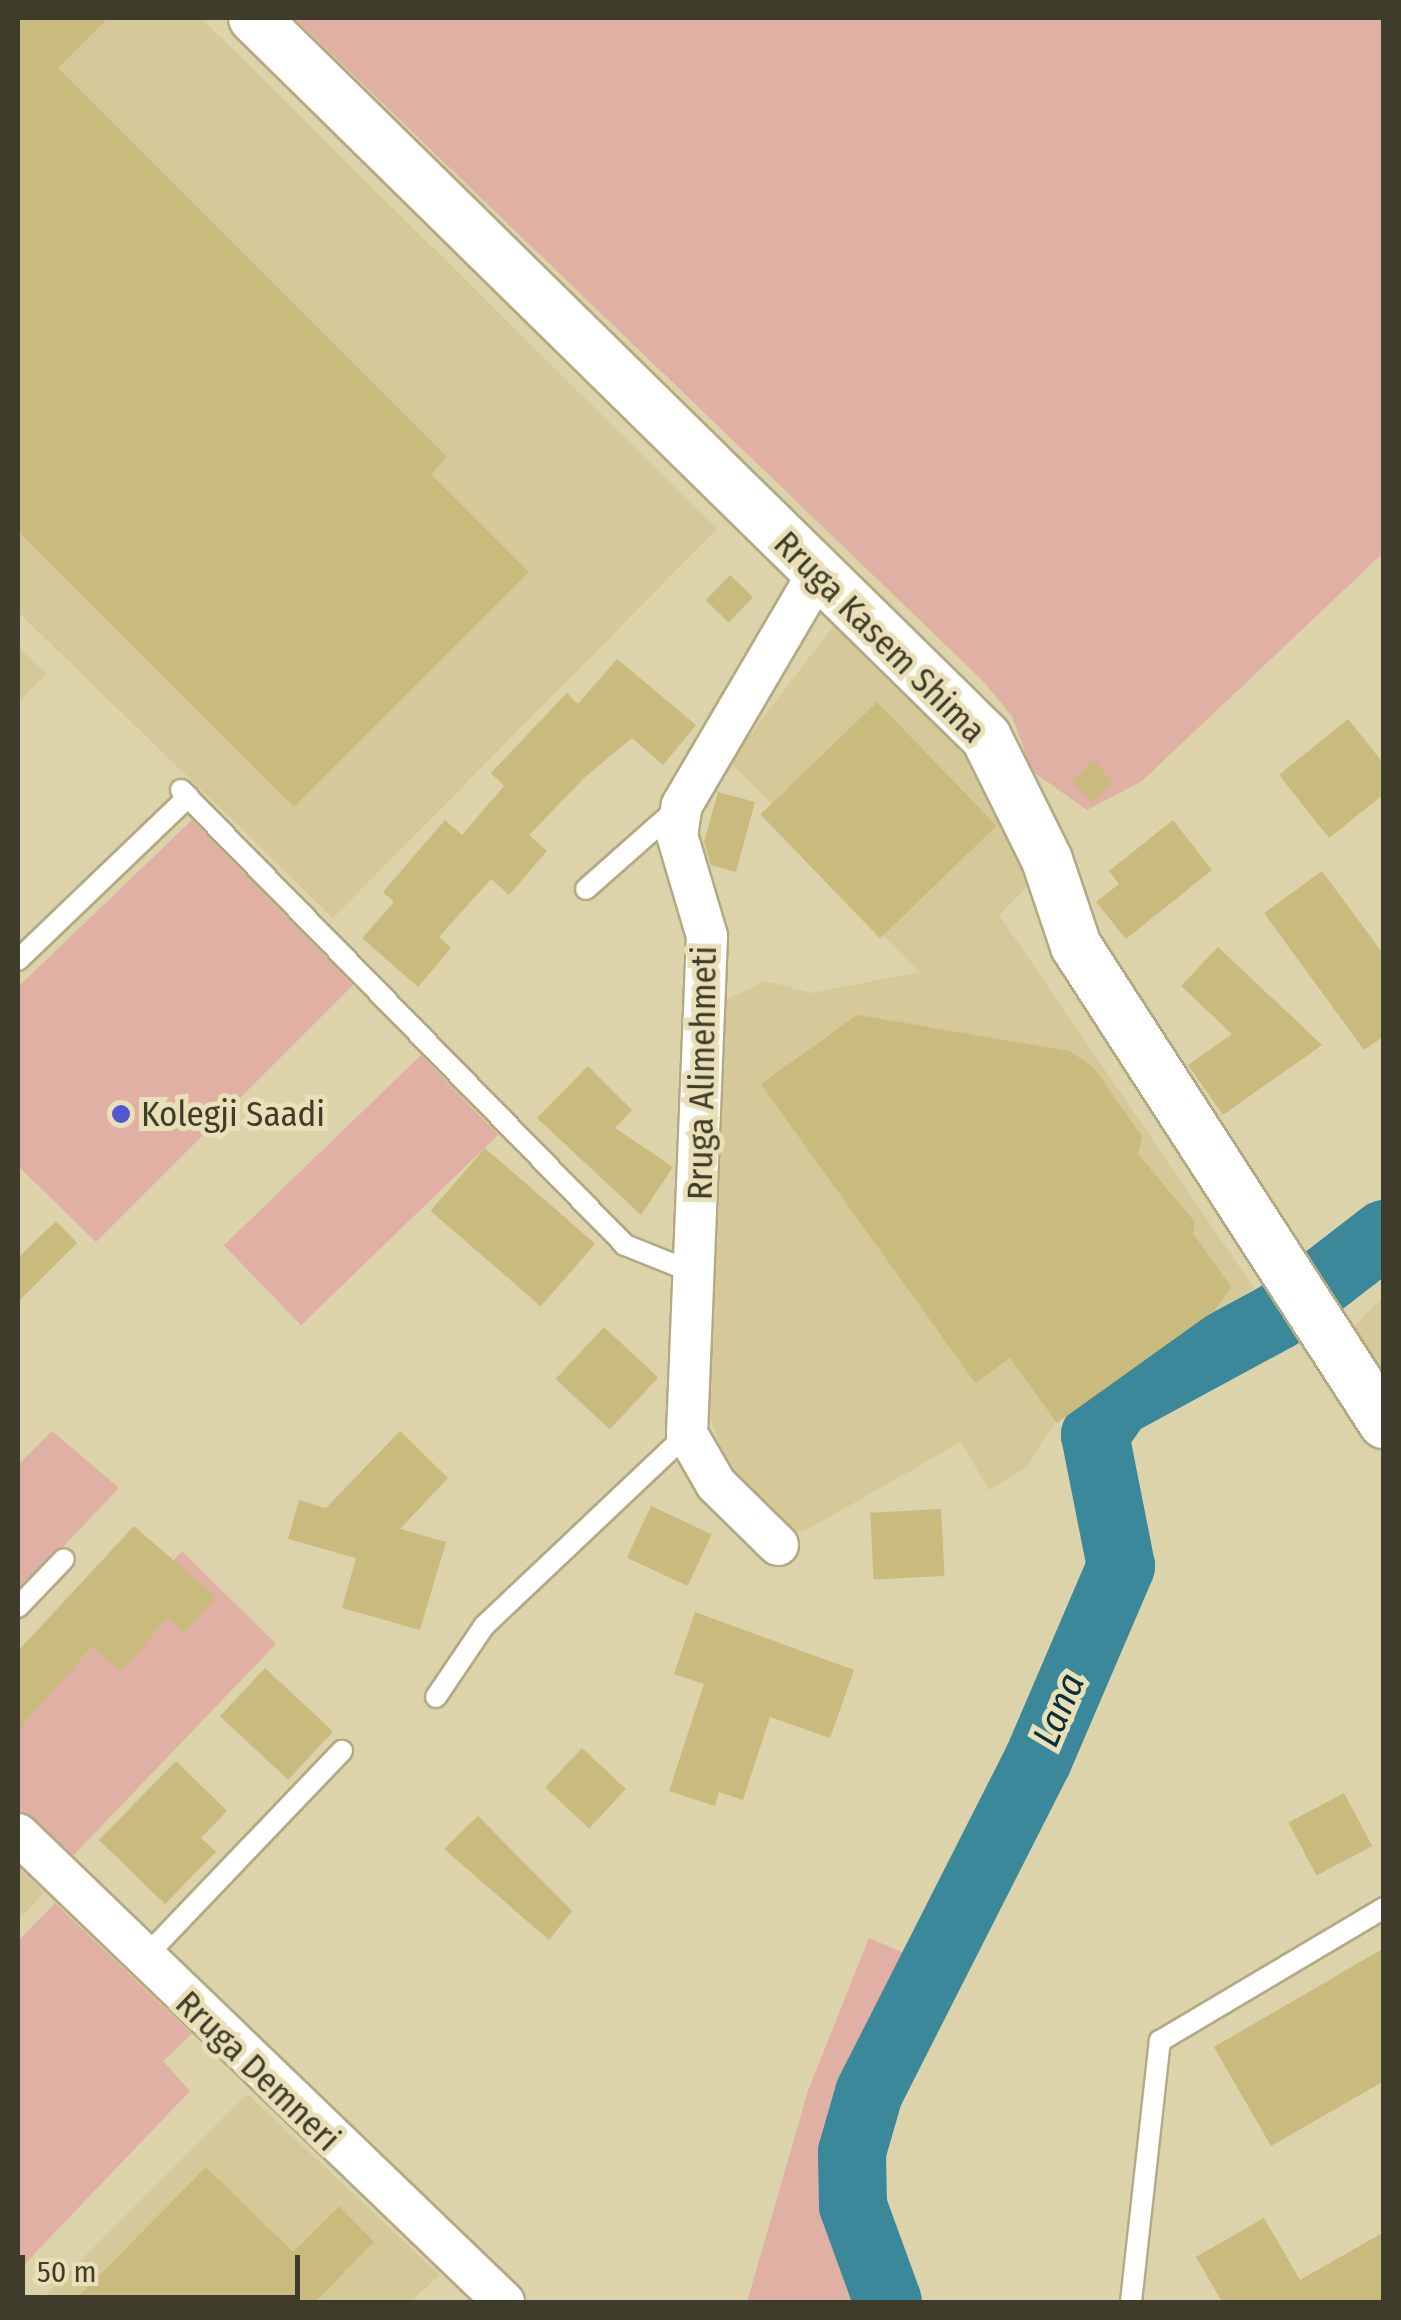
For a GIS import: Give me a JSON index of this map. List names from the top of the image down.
{
  "streets": {
    "street": ["Rruga Kasem Shima", "Rruga Alimehmeti", "Rruga Demneri"]
  },
  "water": ["Lana"],
  "places": ["Kolegji Saadi"],
  "scale_bar": "50 m"
}
